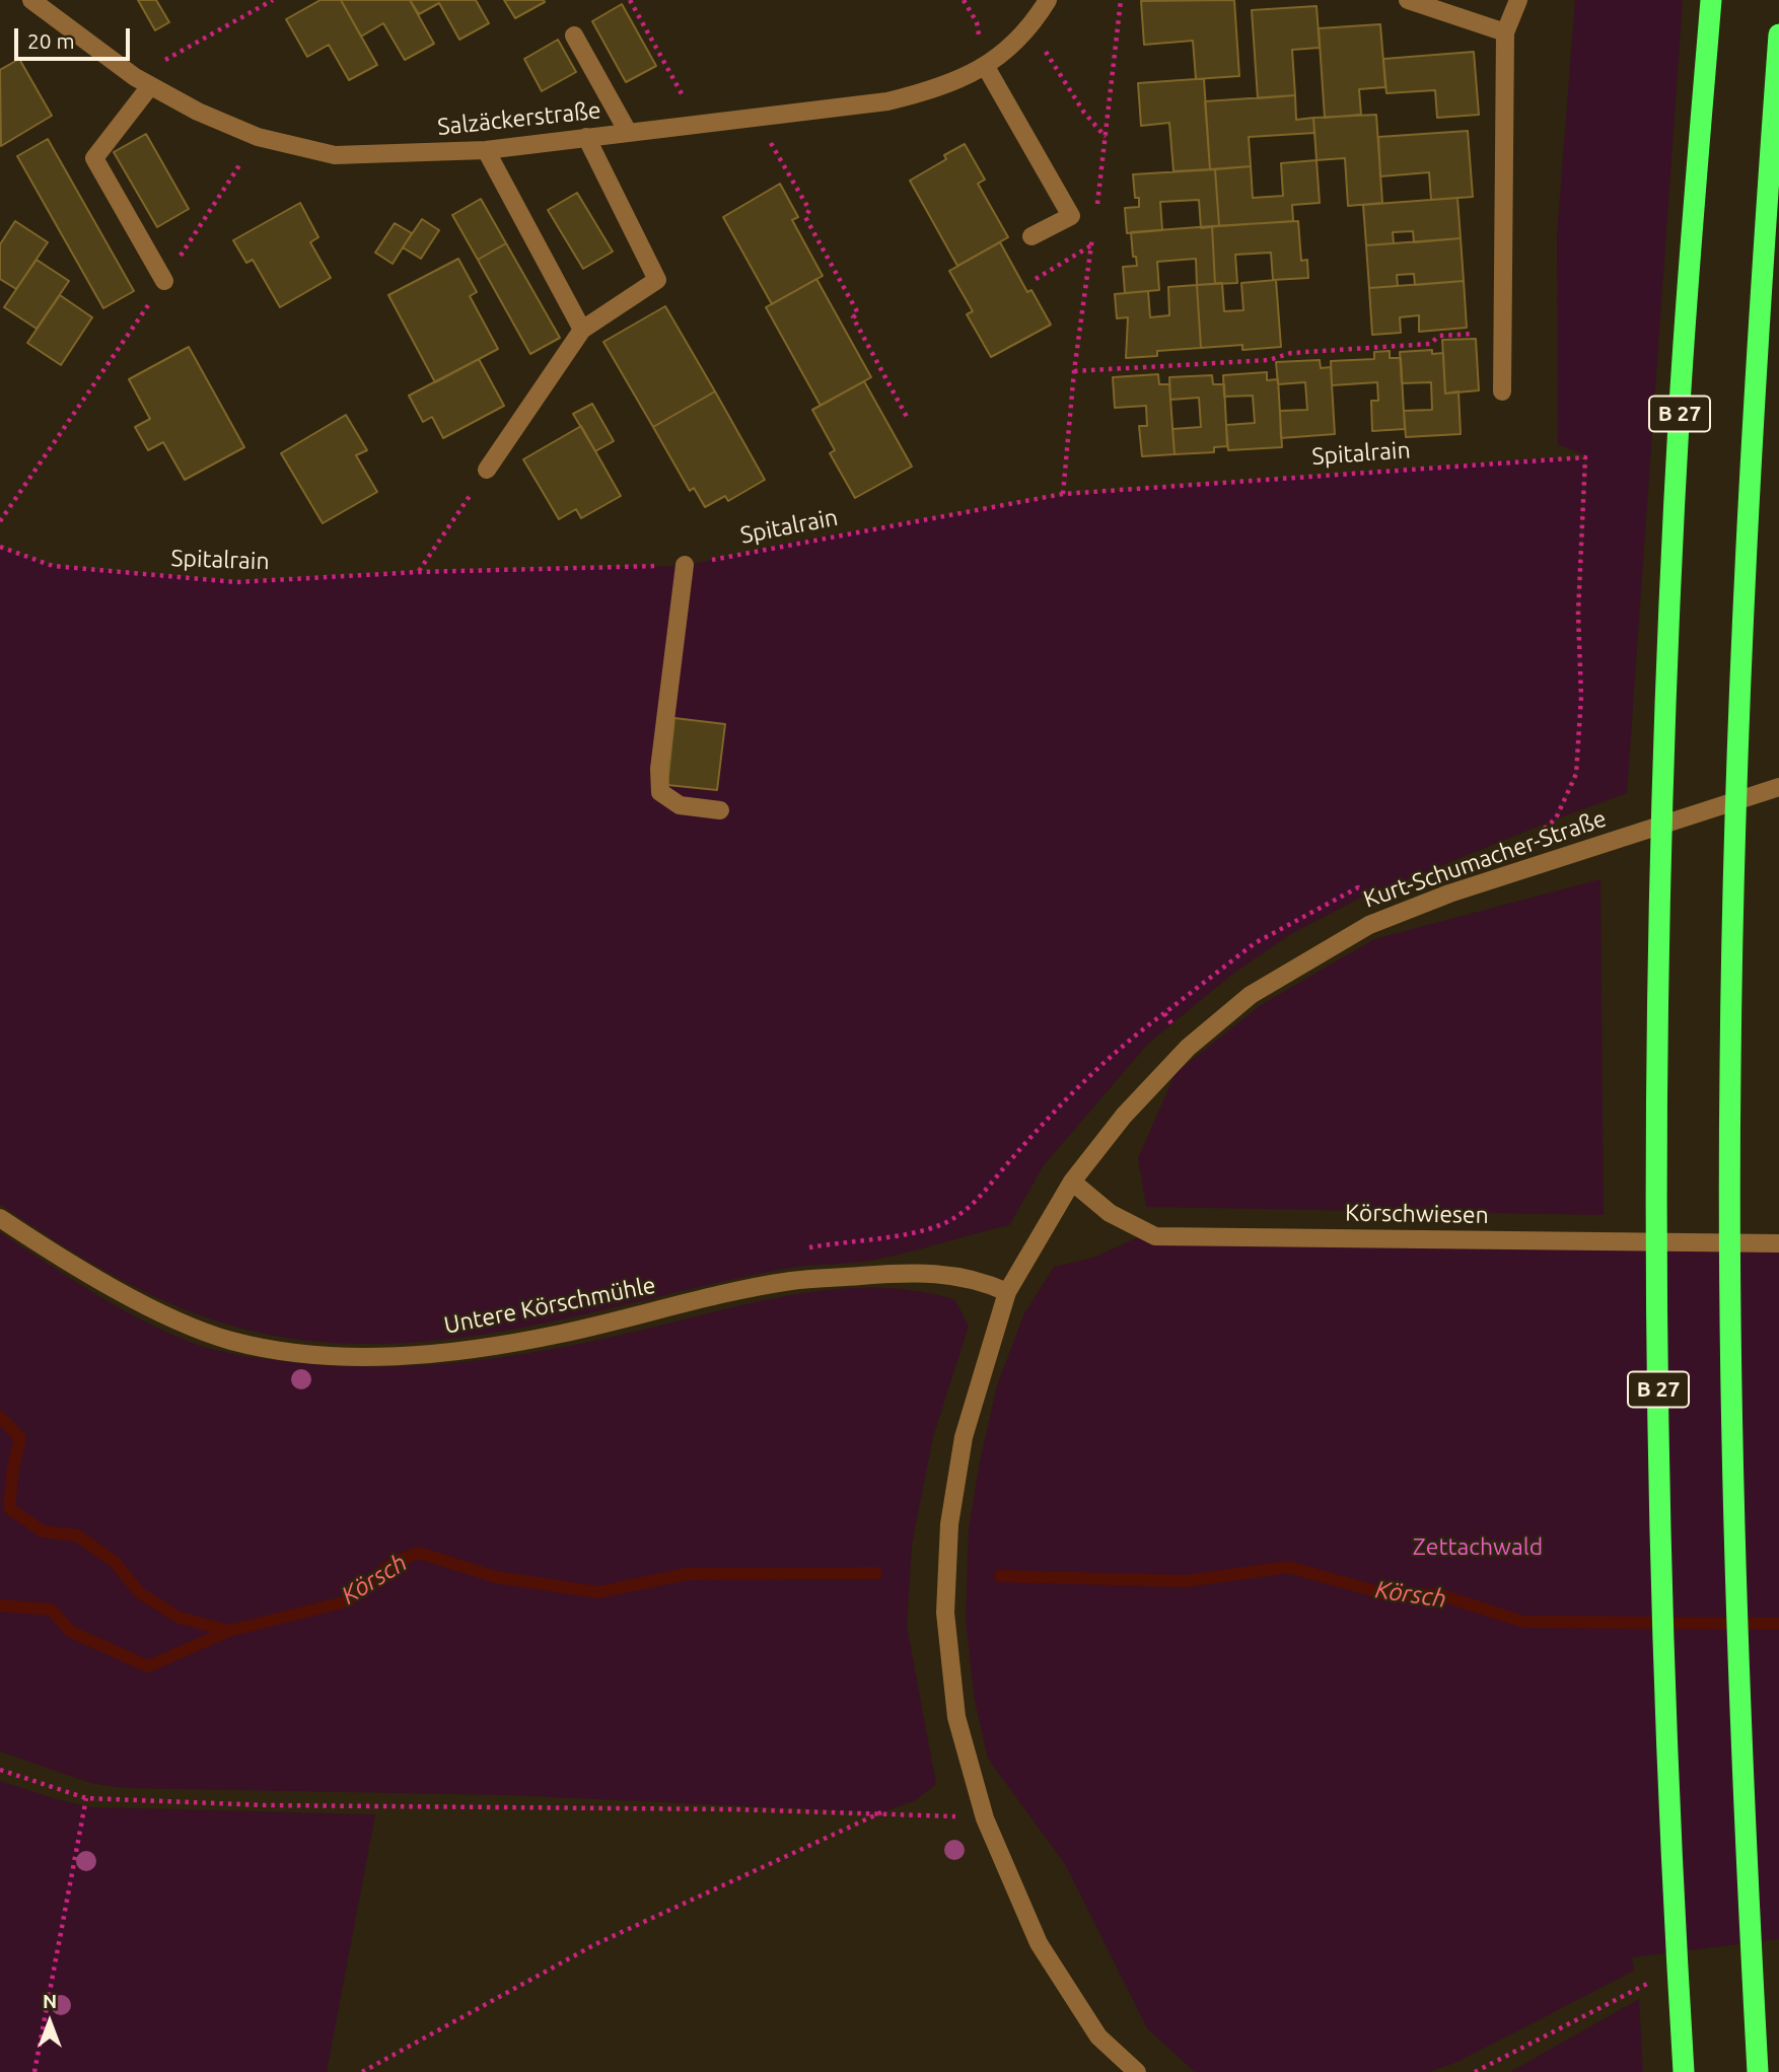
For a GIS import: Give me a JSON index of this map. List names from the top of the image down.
{
  "streets": {
    "highway": ["B 27"],
    "street": [
      "Salzäckerstraße",
      "Kurt-Schumacher-Straße",
      "Körschwiesen",
      "Untere Körschmühle"
    ],
    "path": ["Spitalrain"]
  },
  "crossings": [
    ["Spitalrain", "Kurt-Schumacher-Straße"],
    ["Kurt-Schumacher-Straße", "Körschwiesen"],
    ["Kurt-Schumacher-Straße", "Untere Körschmühle"]
  ],
  "water": ["Körsch"],
  "parks": ["Zettachwald"],
  "scale_bar": "20 m",
  "north": "top"
}
